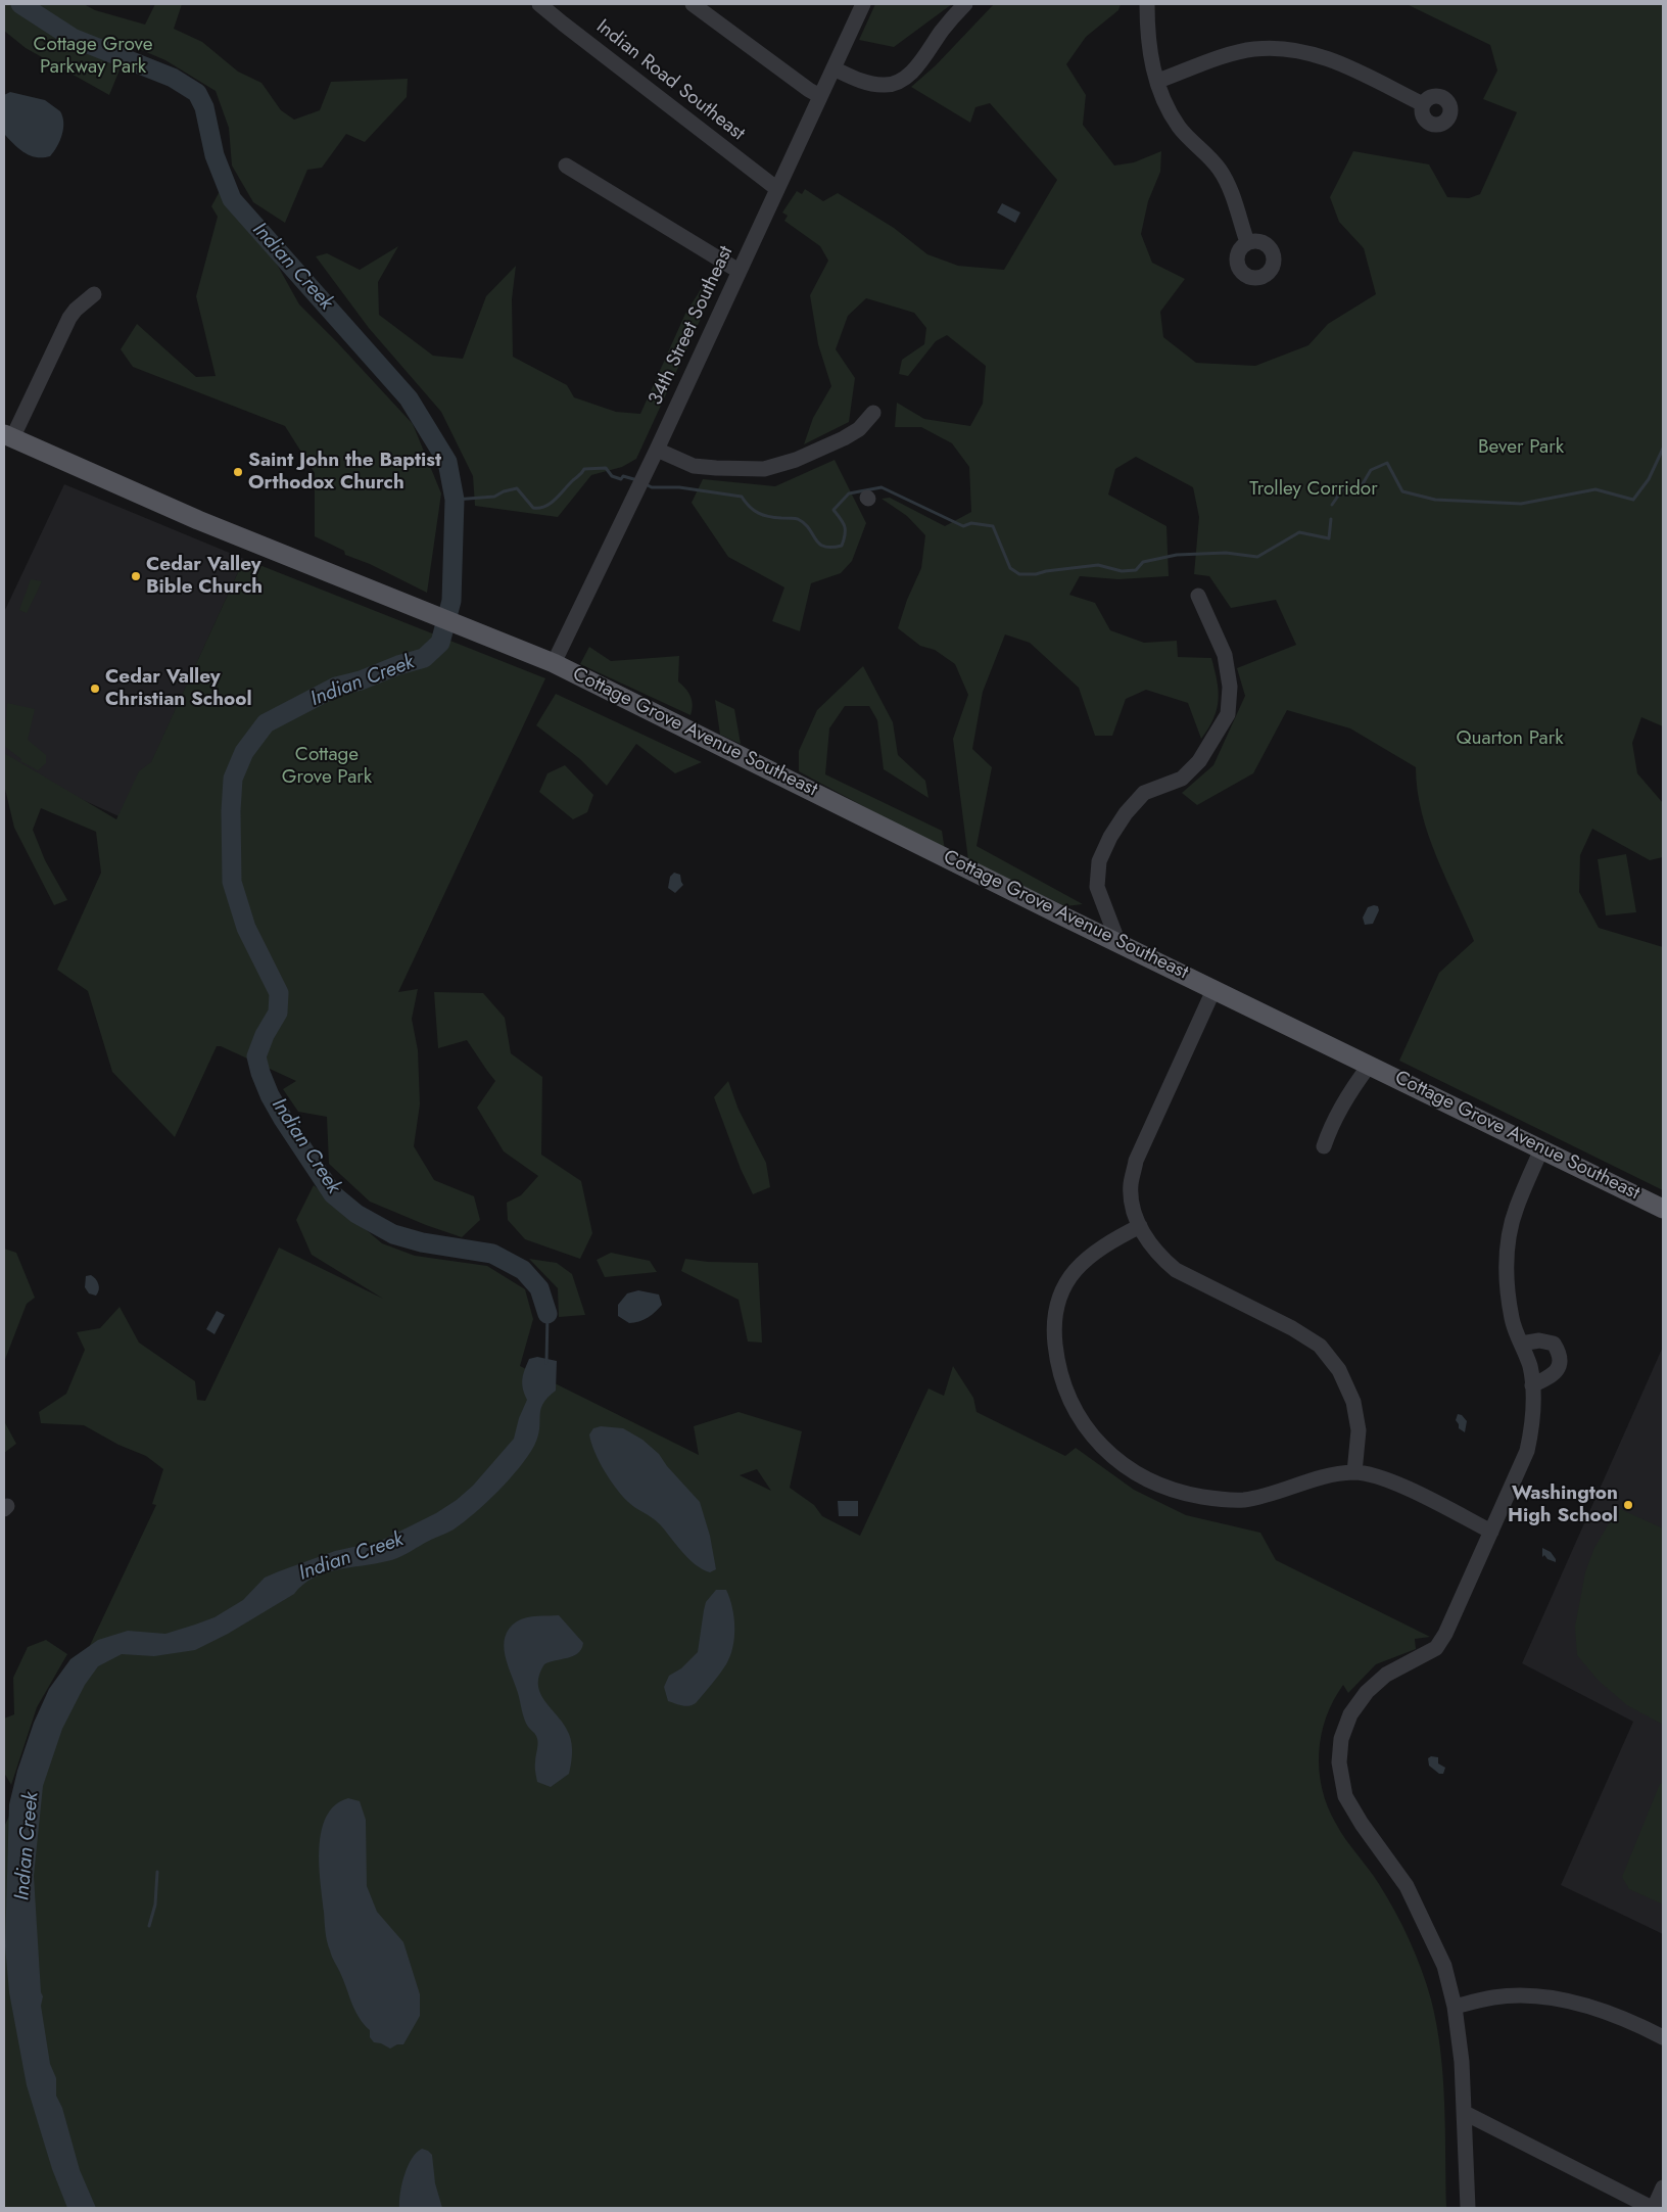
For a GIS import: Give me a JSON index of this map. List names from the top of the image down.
{
  "streets": {
    "main road": ["Cottage Grove Avenue Southeast"],
    "street": ["Indian Road Southeast", "34th Street Southeast"]
  },
  "crossings": [
    ["Indian Road Southeast", "34th Street Southeast"],
    ["34th Street Southeast", "Cottage Grove Avenue Southeast"]
  ],
  "water": ["Indian Creek"],
  "parks": [
    "Cottage Grove Parkway Park",
    "Bever Park",
    "Trolley Corridor",
    "Quarton Park",
    "Cottage Grove Park"
  ],
  "places": [
    "Saint John the Baptist Orthodox Church",
    "Cedar Valley Bible Church",
    "Cedar Valley Christian School",
    "Washington High School"
  ]
}
